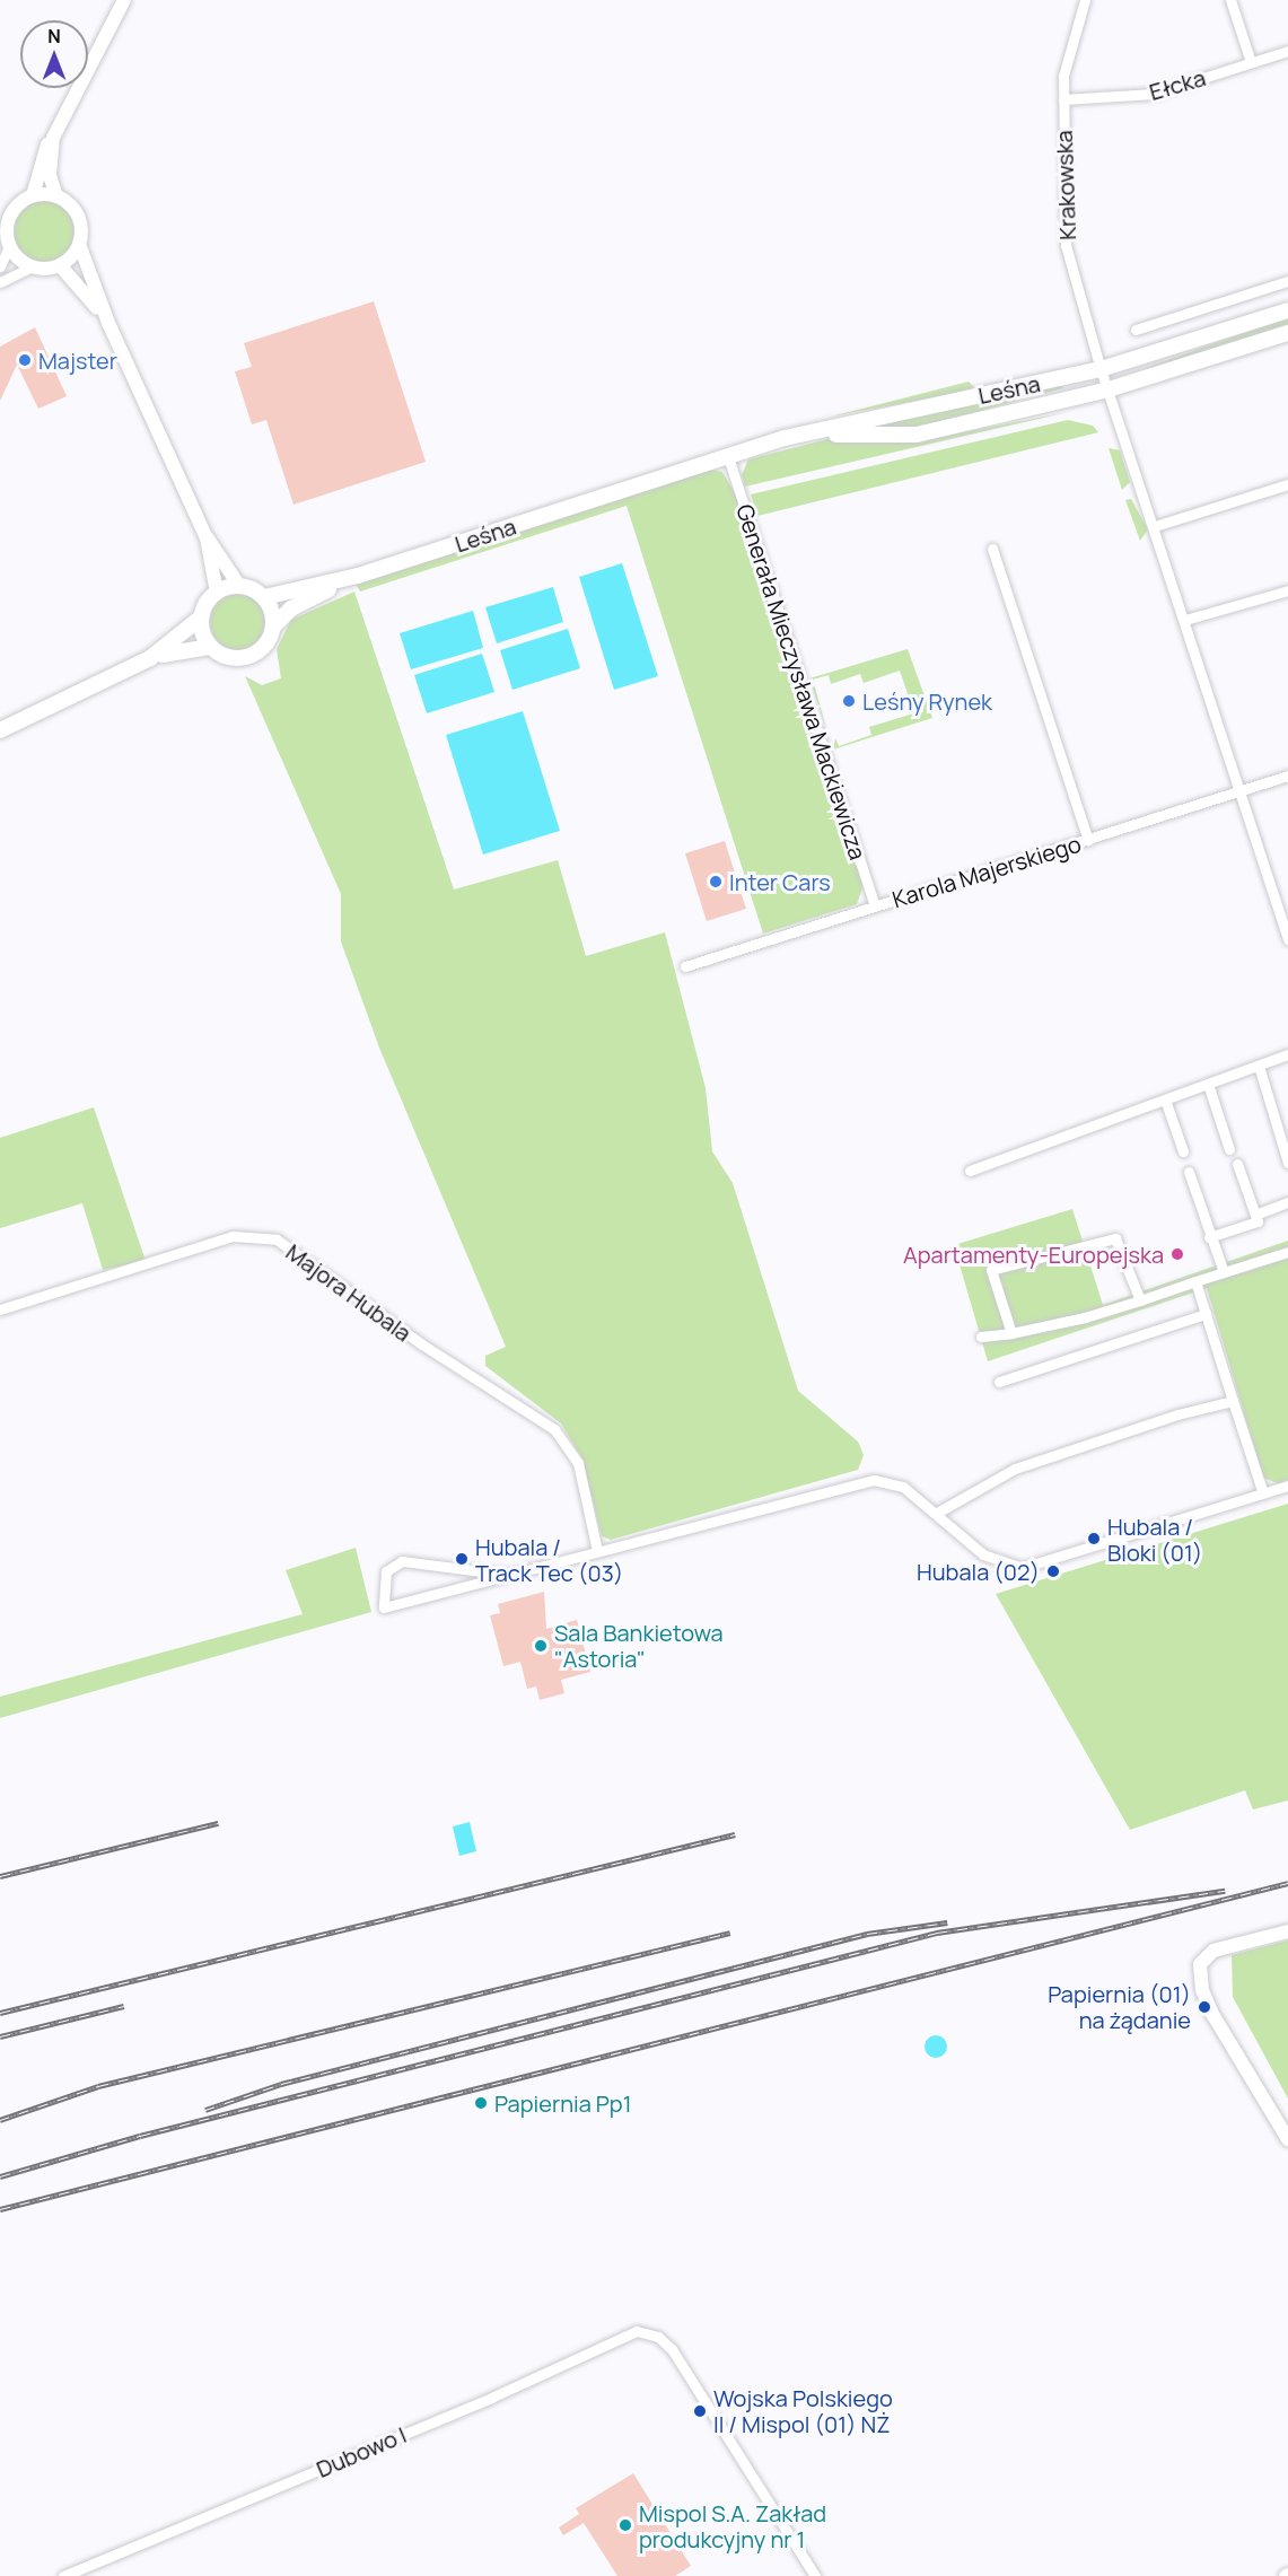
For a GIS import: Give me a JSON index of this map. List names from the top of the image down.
{
  "streets": {
    "main road": ["Leśna"],
    "street": [
      "Ełcka",
      "Krakowska",
      "Generała Mieczysława Mackiewicza",
      "Karola Majerskiego",
      "Majora Hubala",
      "Dubowo I"
    ]
  },
  "crossings": [
    ["Ełcka", "Krakowska"],
    ["Krakowska", "Leśna"],
    ["Krakowska", "Karola Majerskiego"],
    ["Leśna", "Generała Mieczysława Mackiewicza"],
    ["Generała Mieczysława Mackiewicza", "Karola Majerskiego"]
  ],
  "places": [
    "Majster",
    "Leśny Rynek",
    "Inter Cars",
    "Apartamenty-Europejska",
    "Hubala / Bloki (01)",
    "Hubala / Track Tec (03)",
    "Hubala (02)",
    "Sala Bankietowa \"Astoria\"",
    "Papiernia (01) na żądanie",
    "Papiernia Pp1",
    "Wojska Polskiego II / Mispol (01) NŻ",
    "Mispol S.A. Zakład produkcyjny nr 1"
  ],
  "north": "top"
}
